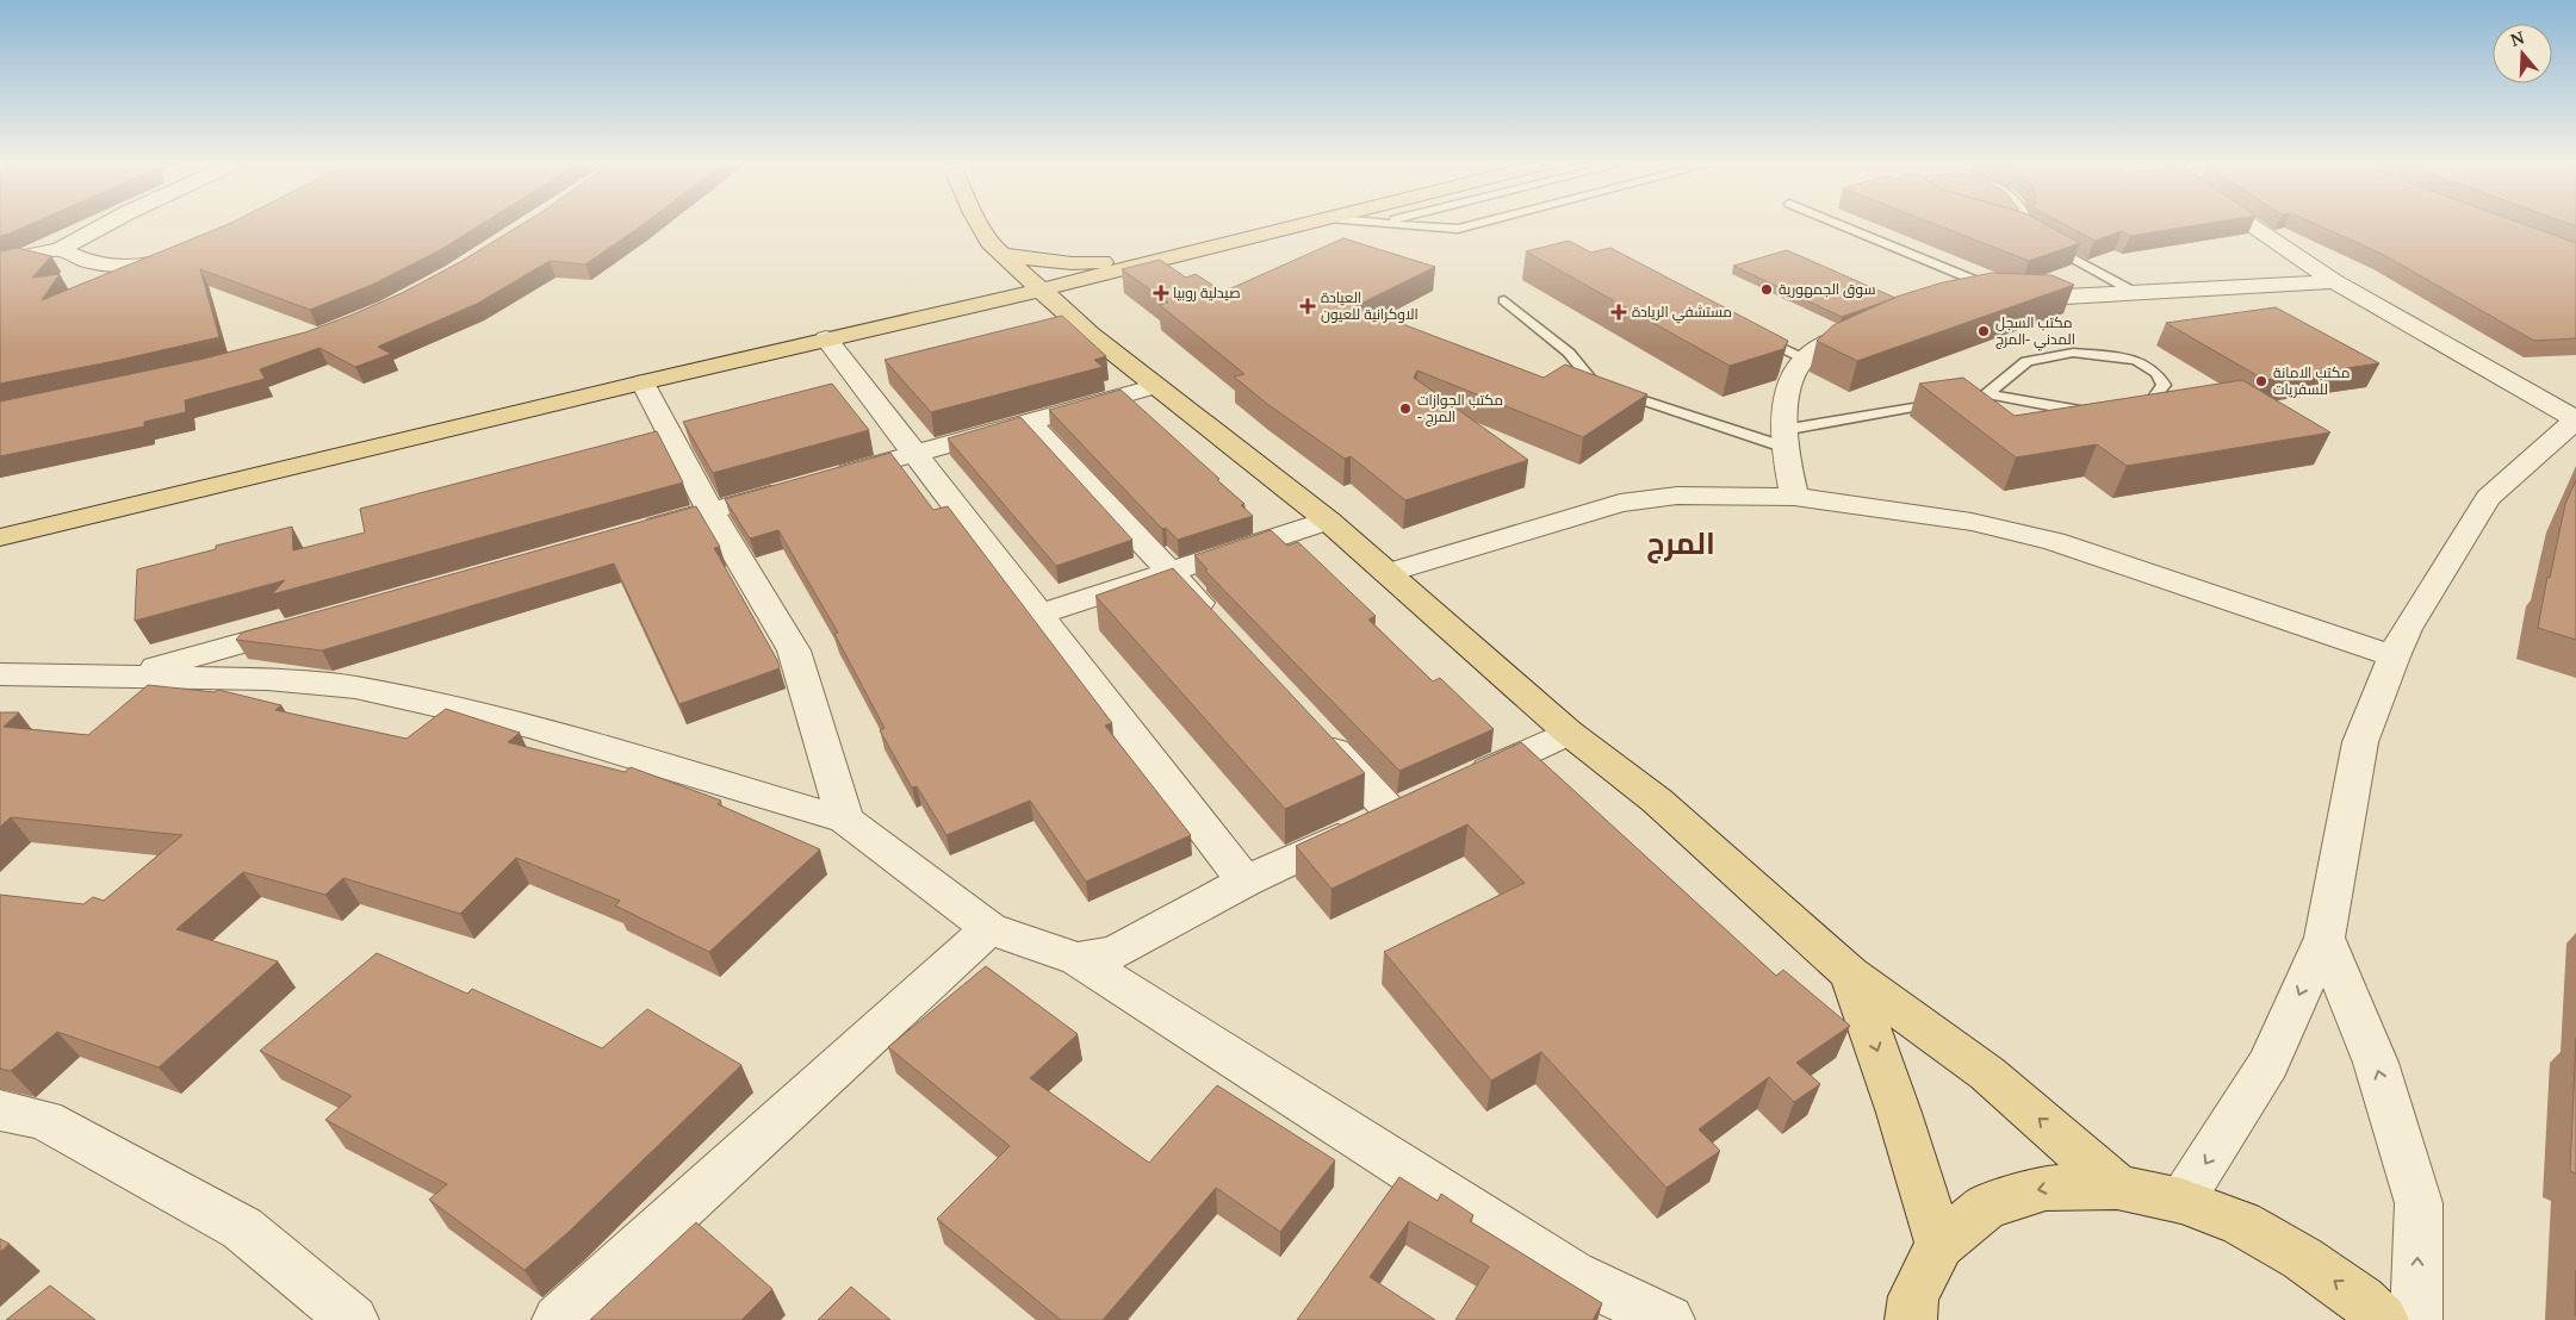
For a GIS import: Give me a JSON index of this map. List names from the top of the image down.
{
  "districts": ["المرج"],
  "places": {
    "other": [
      "سوق الجمهورية",
      "مكتب السجل المدني -المرج",
      "مكتب الامانة للسفريات",
      "مكتب الجوازات - المرج"
    ],
    "health": ["صيدلية روبيا", "العيادة الاوكرانية للعيون", "مستشفي الريادة"]
  },
  "north": "top"
}
